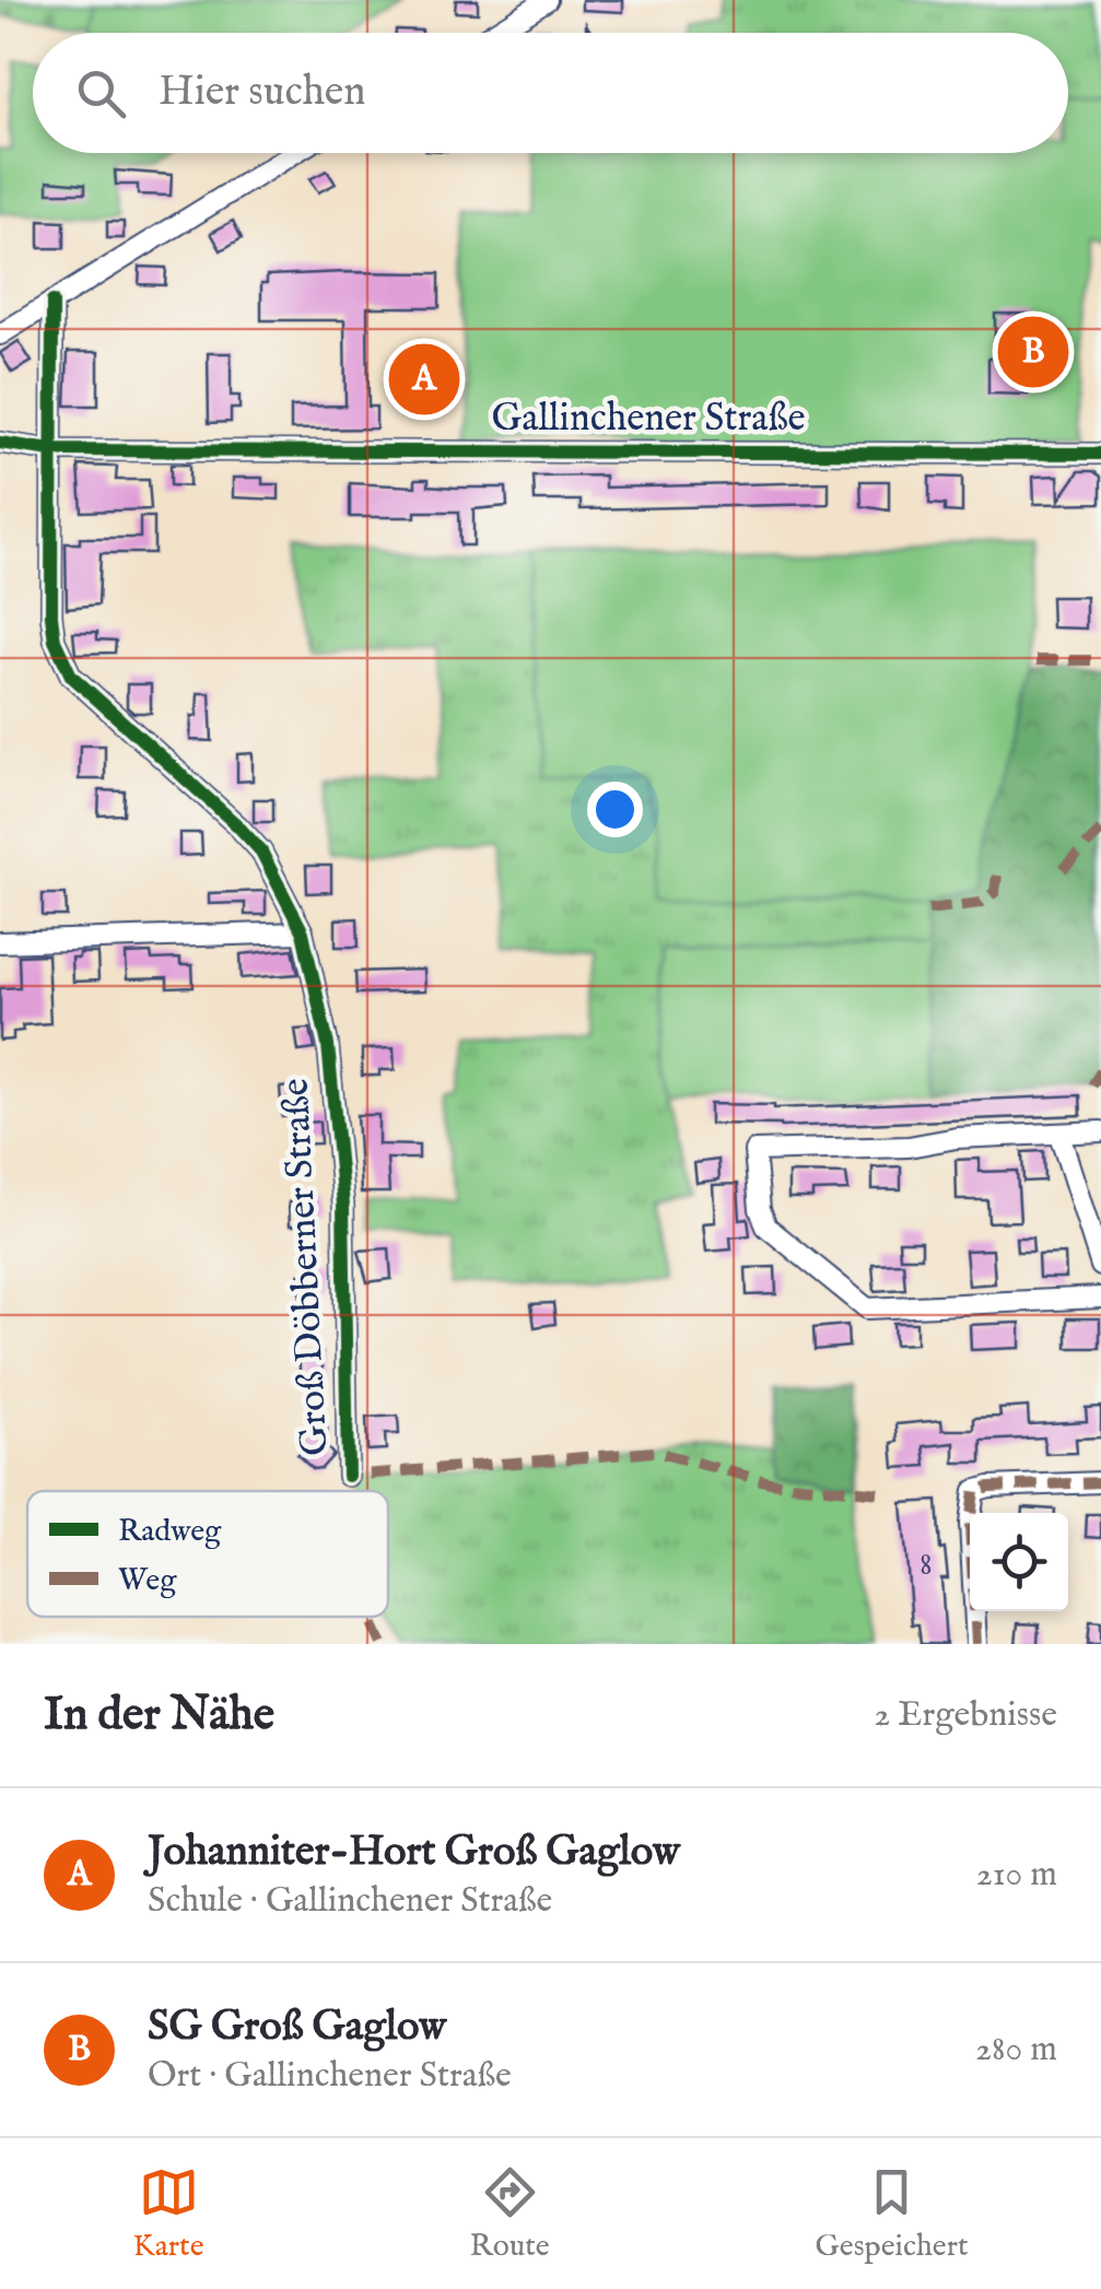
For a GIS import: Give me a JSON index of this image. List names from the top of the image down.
{
  "streets": {
    "street": ["Gallinchener Straße", "Groß Döbberner Straße"]
  },
  "crossings": [
    ["Gallinchener Straße", "Groß Döbberner Straße"]
  ],
  "house_numbers": ["8"],
  "legend": ["Radweg", "Weg"],
  "page": {
    "search": "Hier suchen",
    "pins": ["B", "A"],
    "heading": ["In der Nähe", "2 Ergebnisse"],
    "list": [
      {
        "mark": "A",
        "name": "Johanniter-Hort Groß Gaglow",
        "note": "Schule · Gallinchener Straße",
        "value": "210 m"
      },
      {
        "mark": "B",
        "name": "SG Groß Gaglow",
        "note": "Ort · Gallinchener Straße",
        "value": "280 m"
      }
    ],
    "nav": ["Karte", "Route", "Gespeichert"]
  }
}
